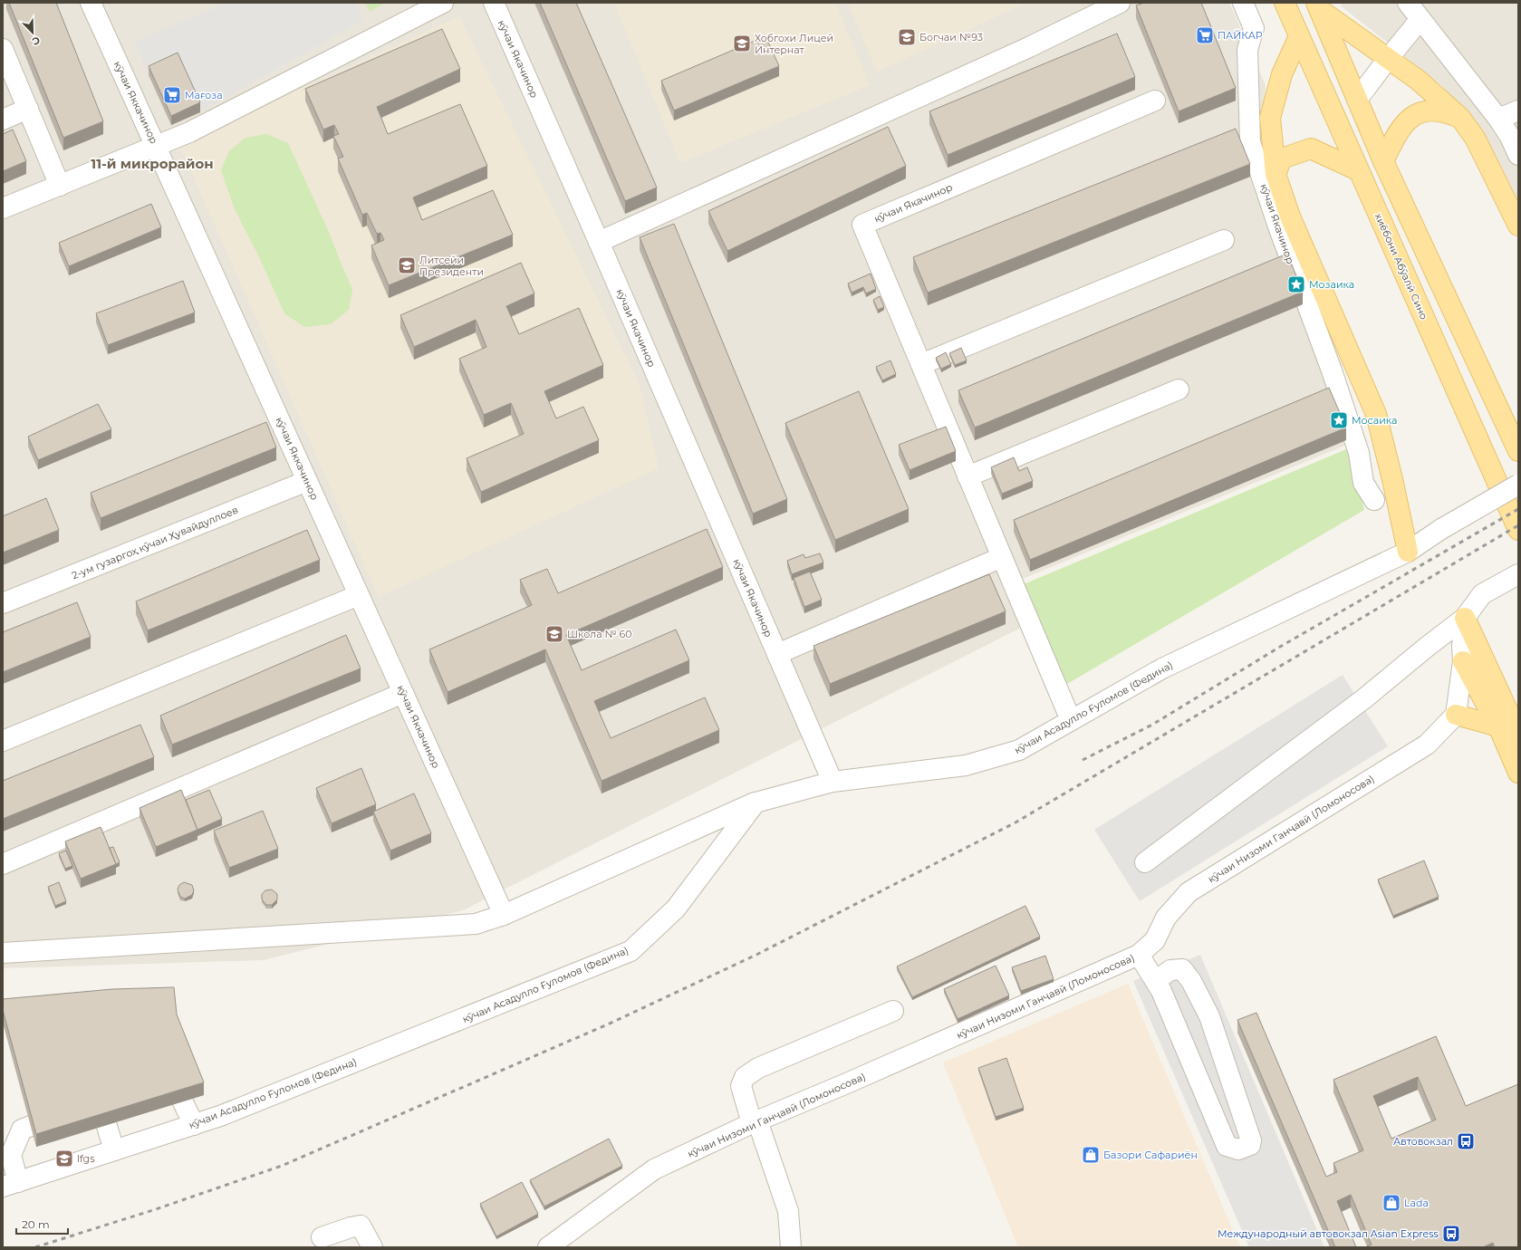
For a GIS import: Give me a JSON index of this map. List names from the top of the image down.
{
  "streets": {
    "main road": ["хиёбони Абӯалӣ Сино"],
    "street": [
      "кӯчаи Якачинор",
      "кӯчаи Яккачинор",
      "2-ум гузаргоҳ кӯчаи Ҳувайдуллоев",
      "кӯчаи Асадулло Ғуломов (Федина)",
      "кӯчаи Низоми Ганҷавӣ (Ломоносова)"
    ]
  },
  "crossings": [
    ["кӯчаи Якачинор", "кӯчаи Асадулло Ғуломов (Федина)"],
    ["кӯчаи Яккачинор", "2-ум гузаргоҳ кӯчаи Ҳувайдуллоев"]
  ],
  "districts": ["11-й микрорайон"],
  "places": {
    "supermarket": ["ПАЙКАР", "Мағоза"],
    "school or university": [
      "Богчаи №93",
      "Хобгохи Лицей Интернат",
      "Литсейи Президенти",
      "Школа № 60",
      "lfgs"
    ],
    "place": ["Мозаика", "Мосаика"],
    "bus stop": ["Автовокзал", "Международный автовокзал Asian Express"],
    "shop": ["Базори Сафариён", "Lada"]
  },
  "scale_bar": "20 m",
  "north": "bottom right"
}
